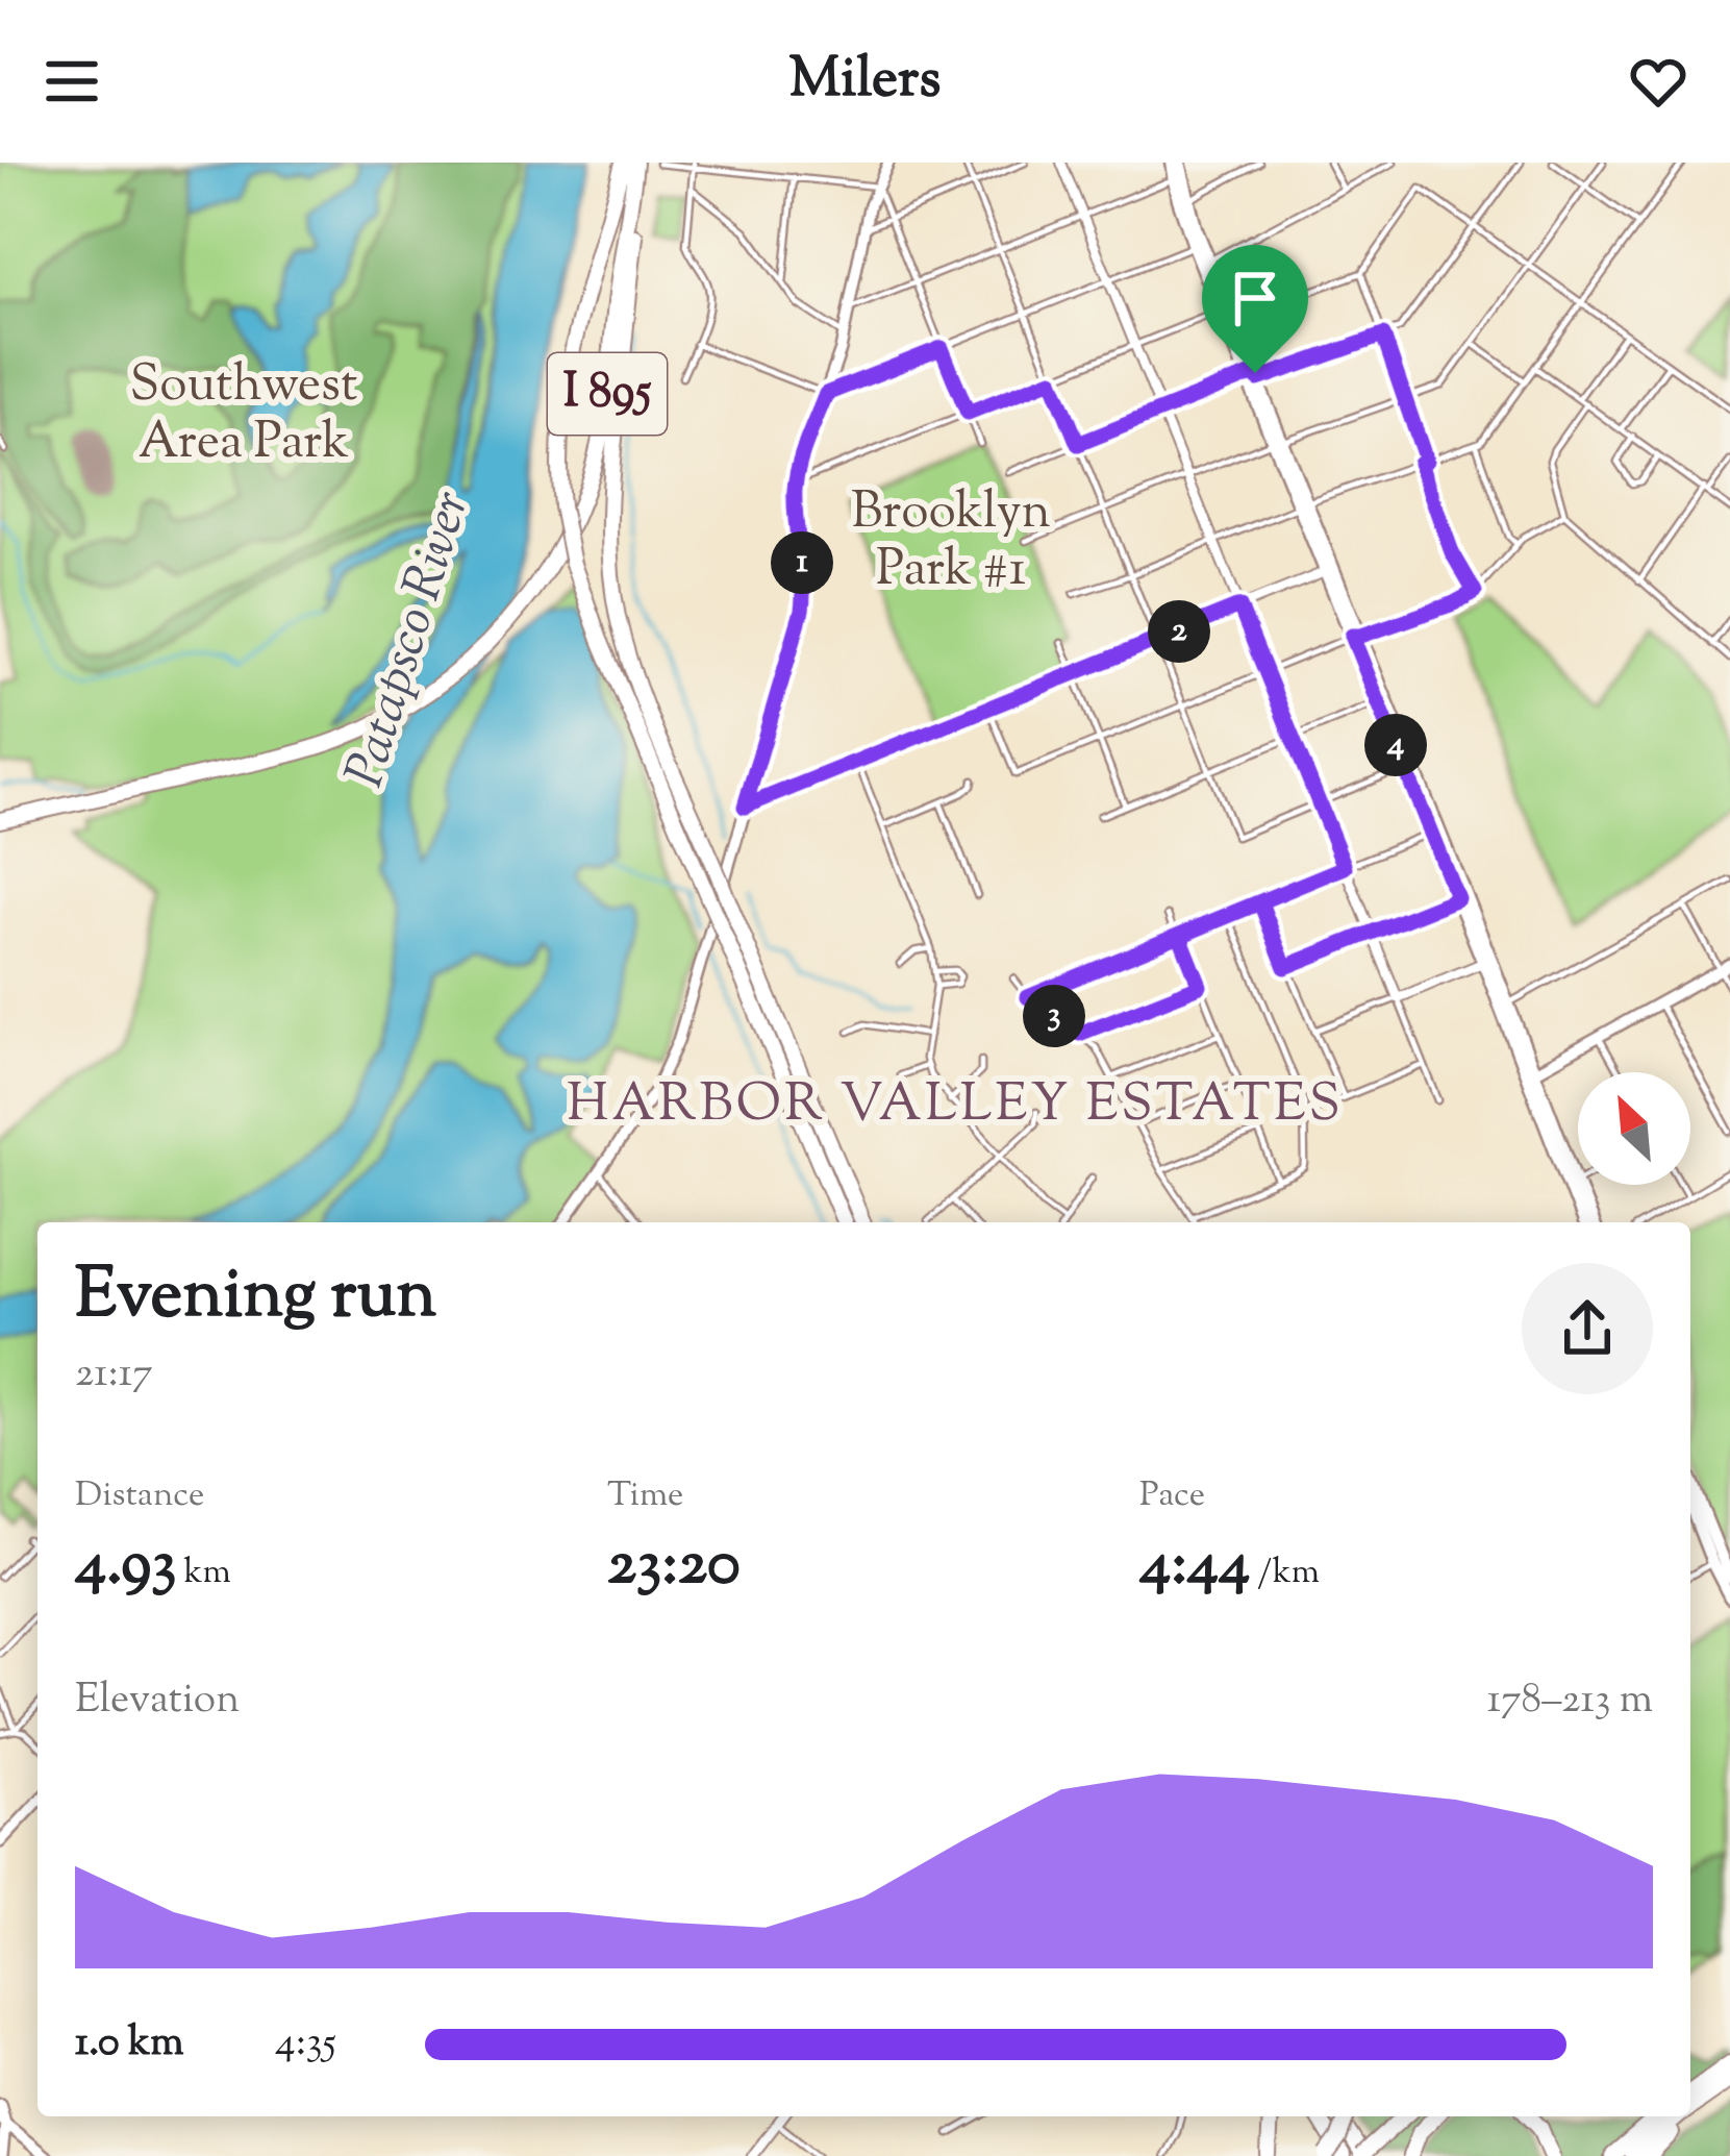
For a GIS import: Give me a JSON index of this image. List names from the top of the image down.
{
  "streets": {
    "highway": ["I 895"]
  },
  "districts": ["HARBOR VALLEY ESTATES"],
  "water": ["Patapsco River"],
  "parks": ["Southwest Area Park", "Brooklyn Park #1"],
  "north": "top left",
  "page": {
    "header": "Milers",
    "pins": [
      "1",
      "2",
      "4",
      "3"
    ],
    "heading": ["Evening run", "21:17"],
    "stats": [
      ["Distance", "4.93 km"],
      ["Time", "23:20"],
      ["Pace", "4:44 /km"]
    ],
    "chart": ["Elevation", "178–213 m"],
    "list": [
      {
        "name": "1.0 km",
        "note": "4:35"
      }
    ]
  }
}
